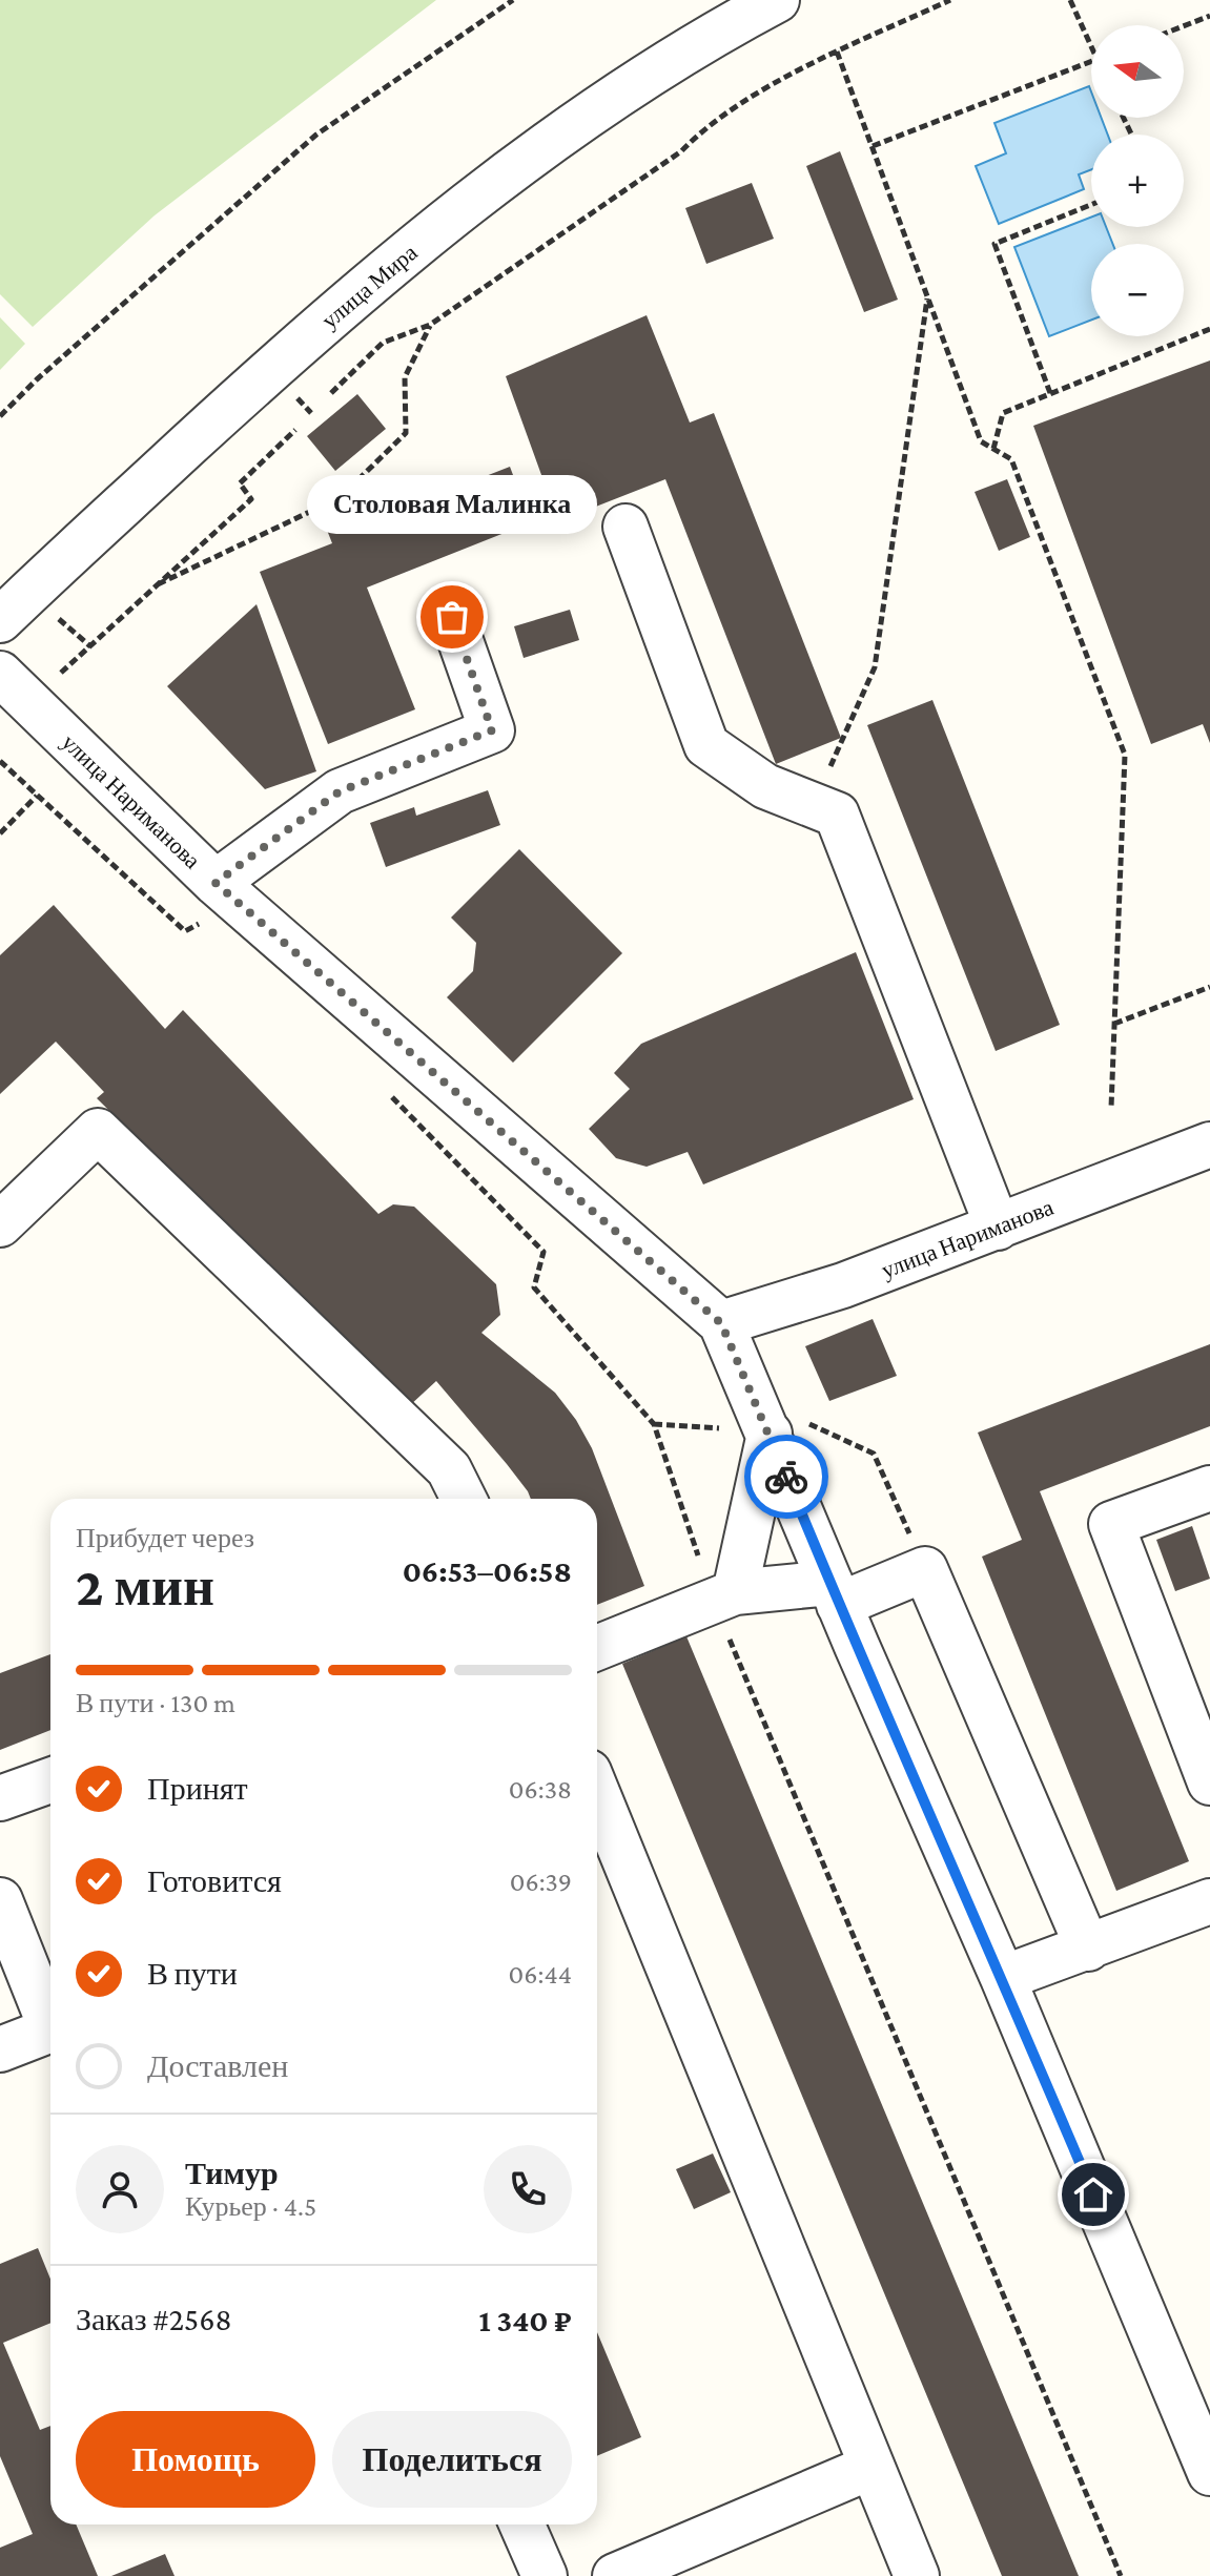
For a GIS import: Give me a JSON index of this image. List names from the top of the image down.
{
  "streets": {
    "street": ["улица Мира", "улица Нариманова"]
  },
  "places": ["Столовая Малинка"],
  "north": "left",
  "page": {
    "map_buttons": ["+", "−"],
    "bubble": "Столовая Малинка",
    "heading": ["2 мин", "Прибудет через", "06:53–06:58"],
    "panel": [
      "Тимур",
      "Курьер · 4.5",
      "Заказ #2568",
      "1 340 ₽"
    ],
    "bar": "В пути · 130 m",
    "list": [
      ["Принят", "06:38"],
      ["Готовится", "06:39"],
      ["В пути", "06:44"],
      "Доставлен"
    ],
    "buttons": ["Помощь", "Поделиться"]
  }
}
